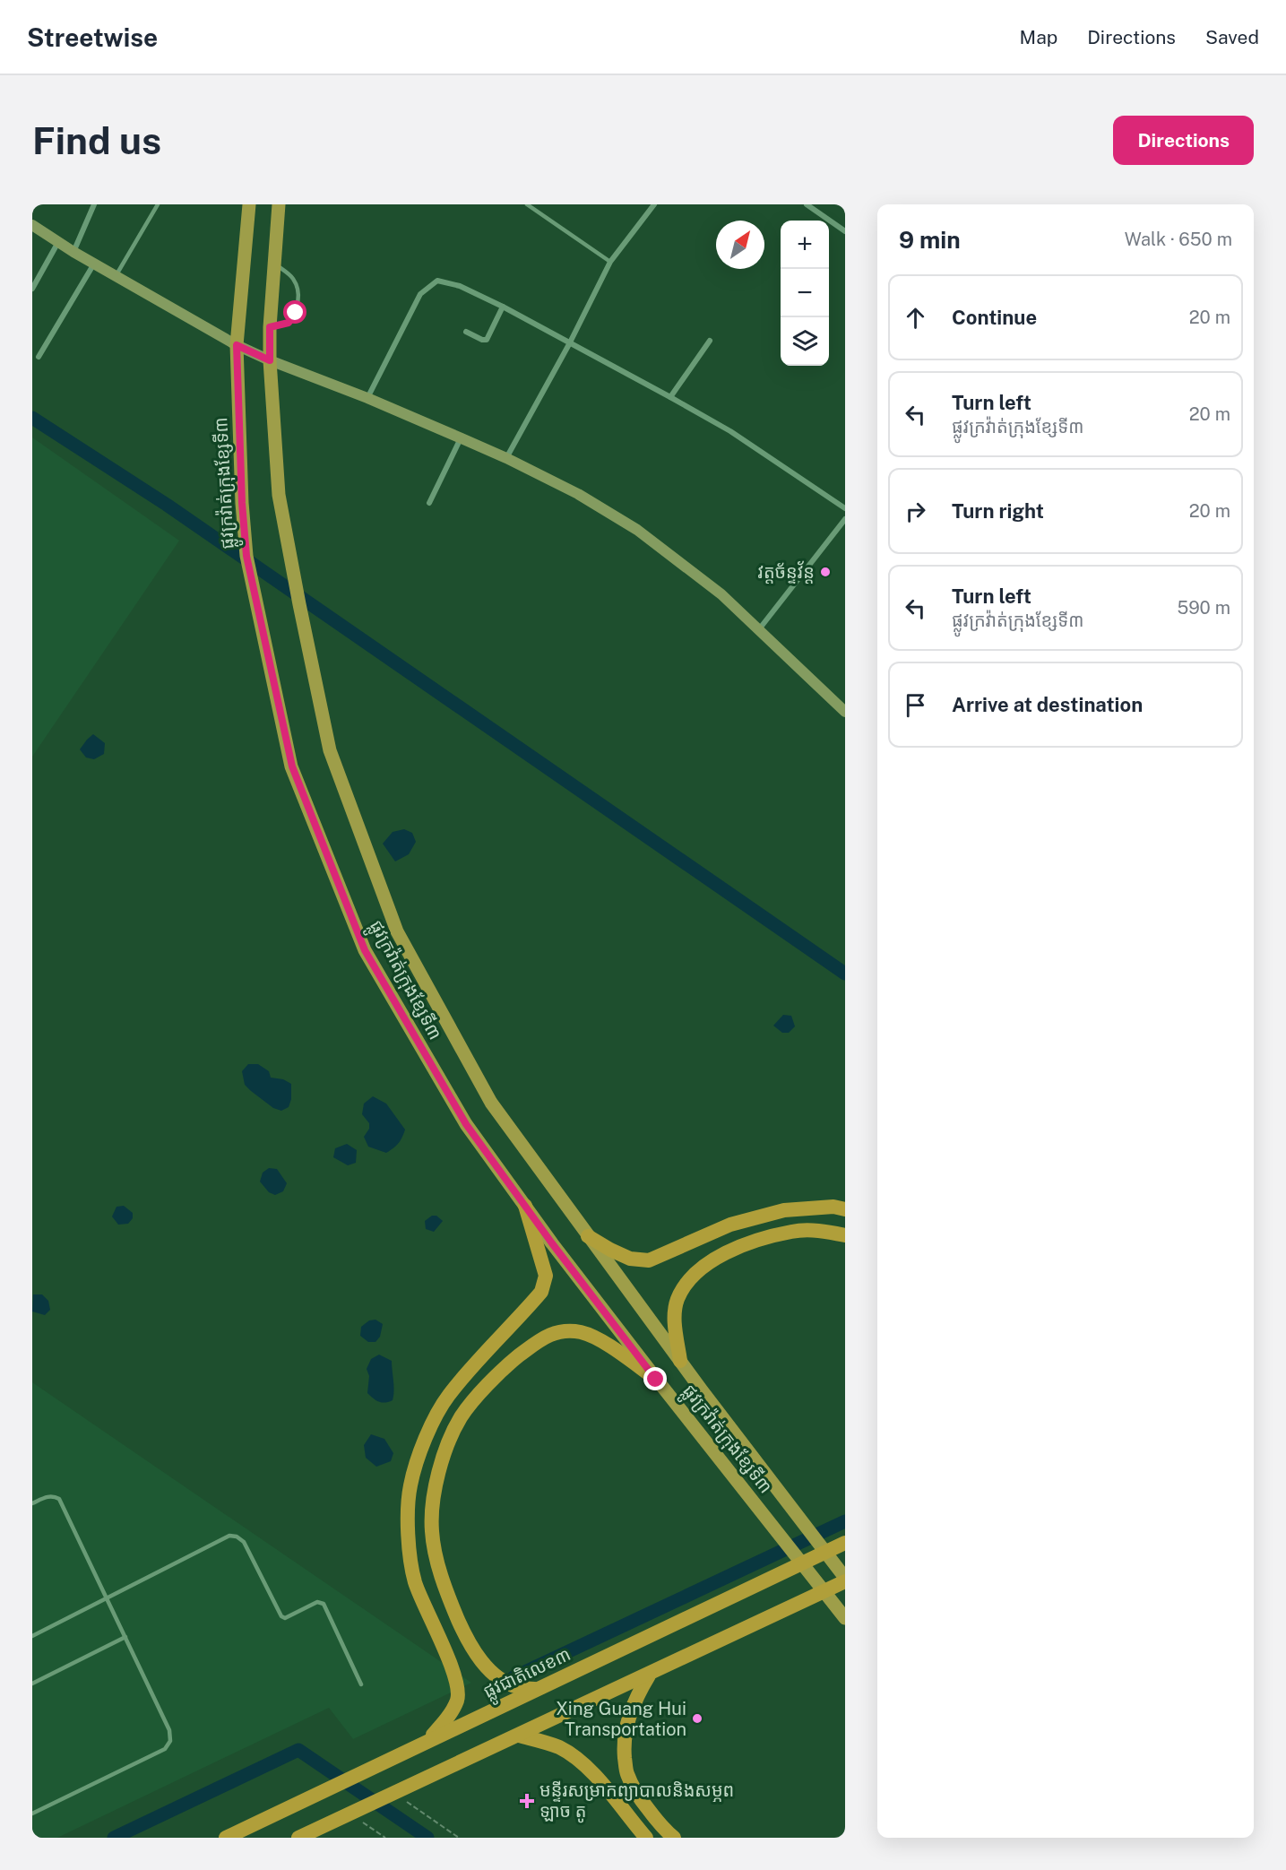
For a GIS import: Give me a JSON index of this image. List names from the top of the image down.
{
  "streets": {
    "highway": ["ផ្លូវជាតិលេខ៣"],
    "main road": ["ផ្លូវក្រវ៉ាត់ក្រុងខ្សែទី៣"]
  },
  "places": {
    "other": ["វត្តច័ន្ទវ័ន្ត", "Xing Guang Hui Transportation"],
    "health": ["មន្ទីរសម្រាកព្យាបាលនិងសម្ភព ឡាច តូ"]
  },
  "north": "top right",
  "page": {
    "header": "Streetwise",
    "nav": ["Map", "Directions", "Saved"],
    "buttons": "Directions",
    "title": "Find us",
    "heading": ["9 min", "Walk · 650 m"],
    "map_buttons": ["+", "−"],
    "list": [
      ["Continue", "20 m"],
      ["Turn left", "ផ្លូវក្រវ៉ាត់ក្រុងខ្សែទី៣", "20 m"],
      ["Turn right", "20 m"],
      ["Turn left", "ផ្លូវក្រវ៉ាត់ក្រុងខ្សែទី៣", "590 m"],
      "Arrive at destination"
    ]
  }
}
